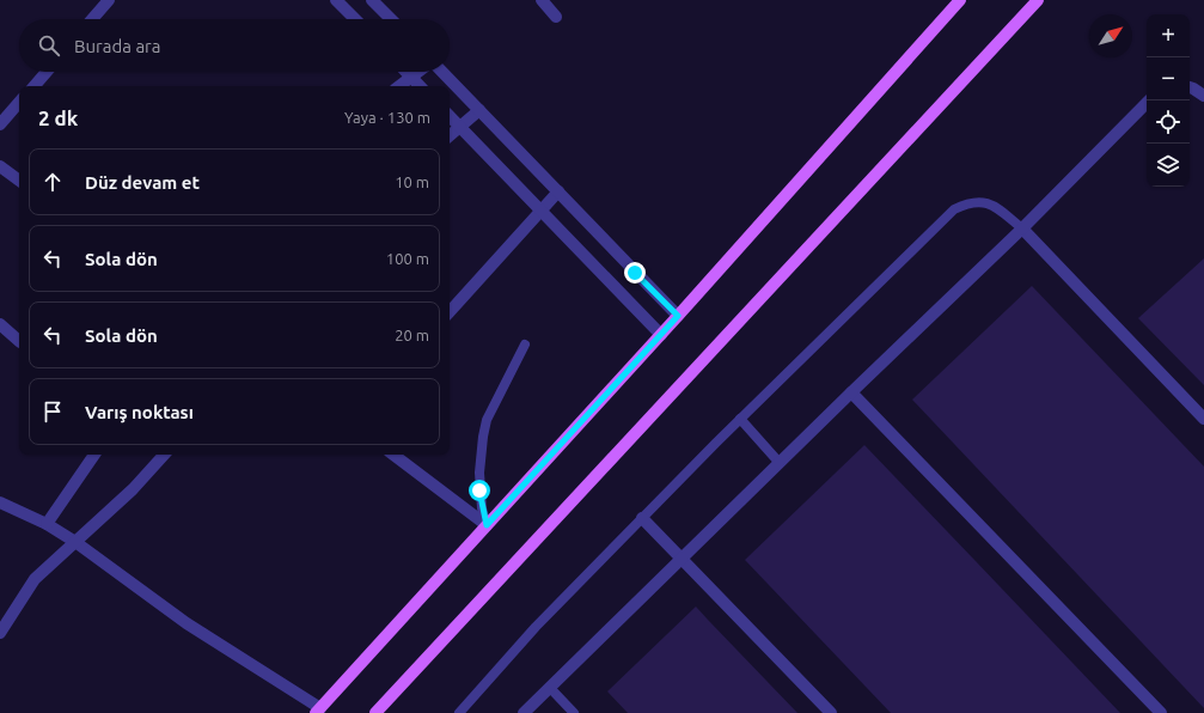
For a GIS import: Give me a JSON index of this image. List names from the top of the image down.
{
  "north": "top right",
  "page": {
    "map_buttons": ["+", "−"],
    "search": "Burada ara",
    "heading": ["2 dk", "Yaya · 130 m"],
    "list": [
      ["Düz devam et", "10 m"],
      ["Sola dön", "100 m"],
      ["Sola dön", "20 m"],
      "Varış noktası"
    ]
  }
}
